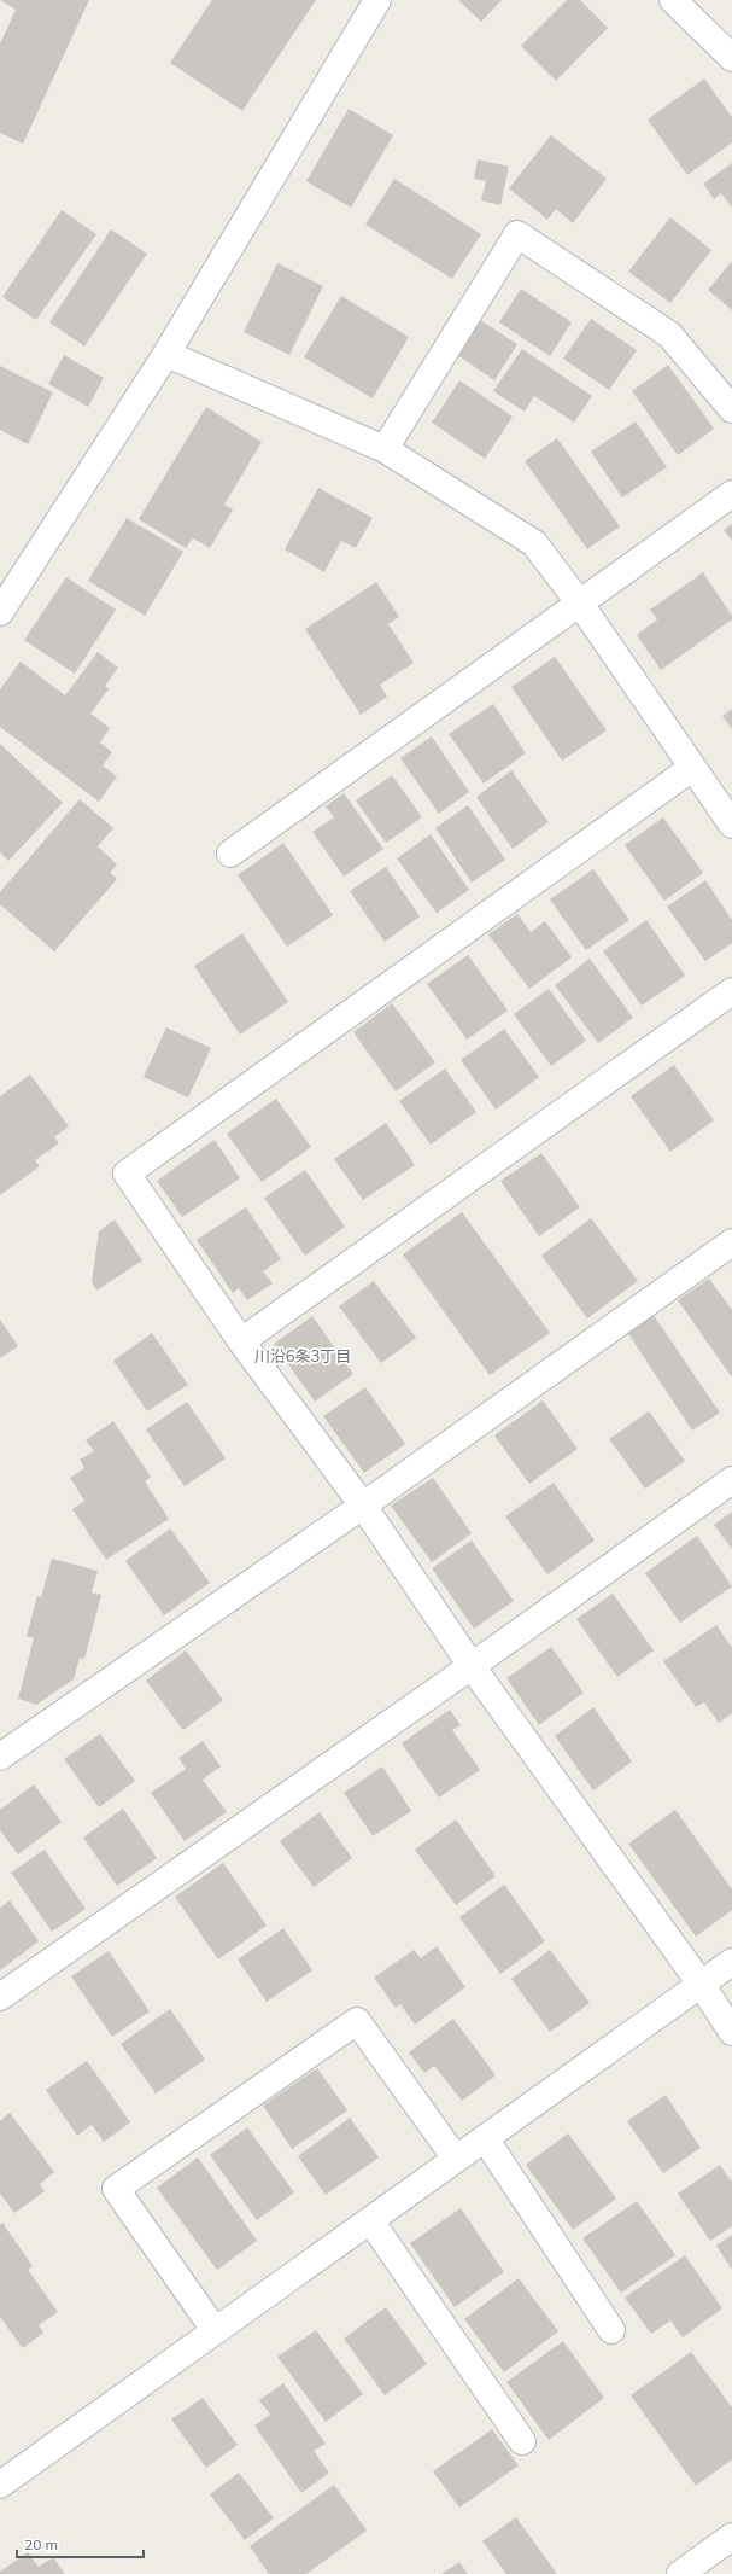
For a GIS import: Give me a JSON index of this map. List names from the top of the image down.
{
  "districts": ["川沿6条3丁目"],
  "scale_bar": "20 m"
}
